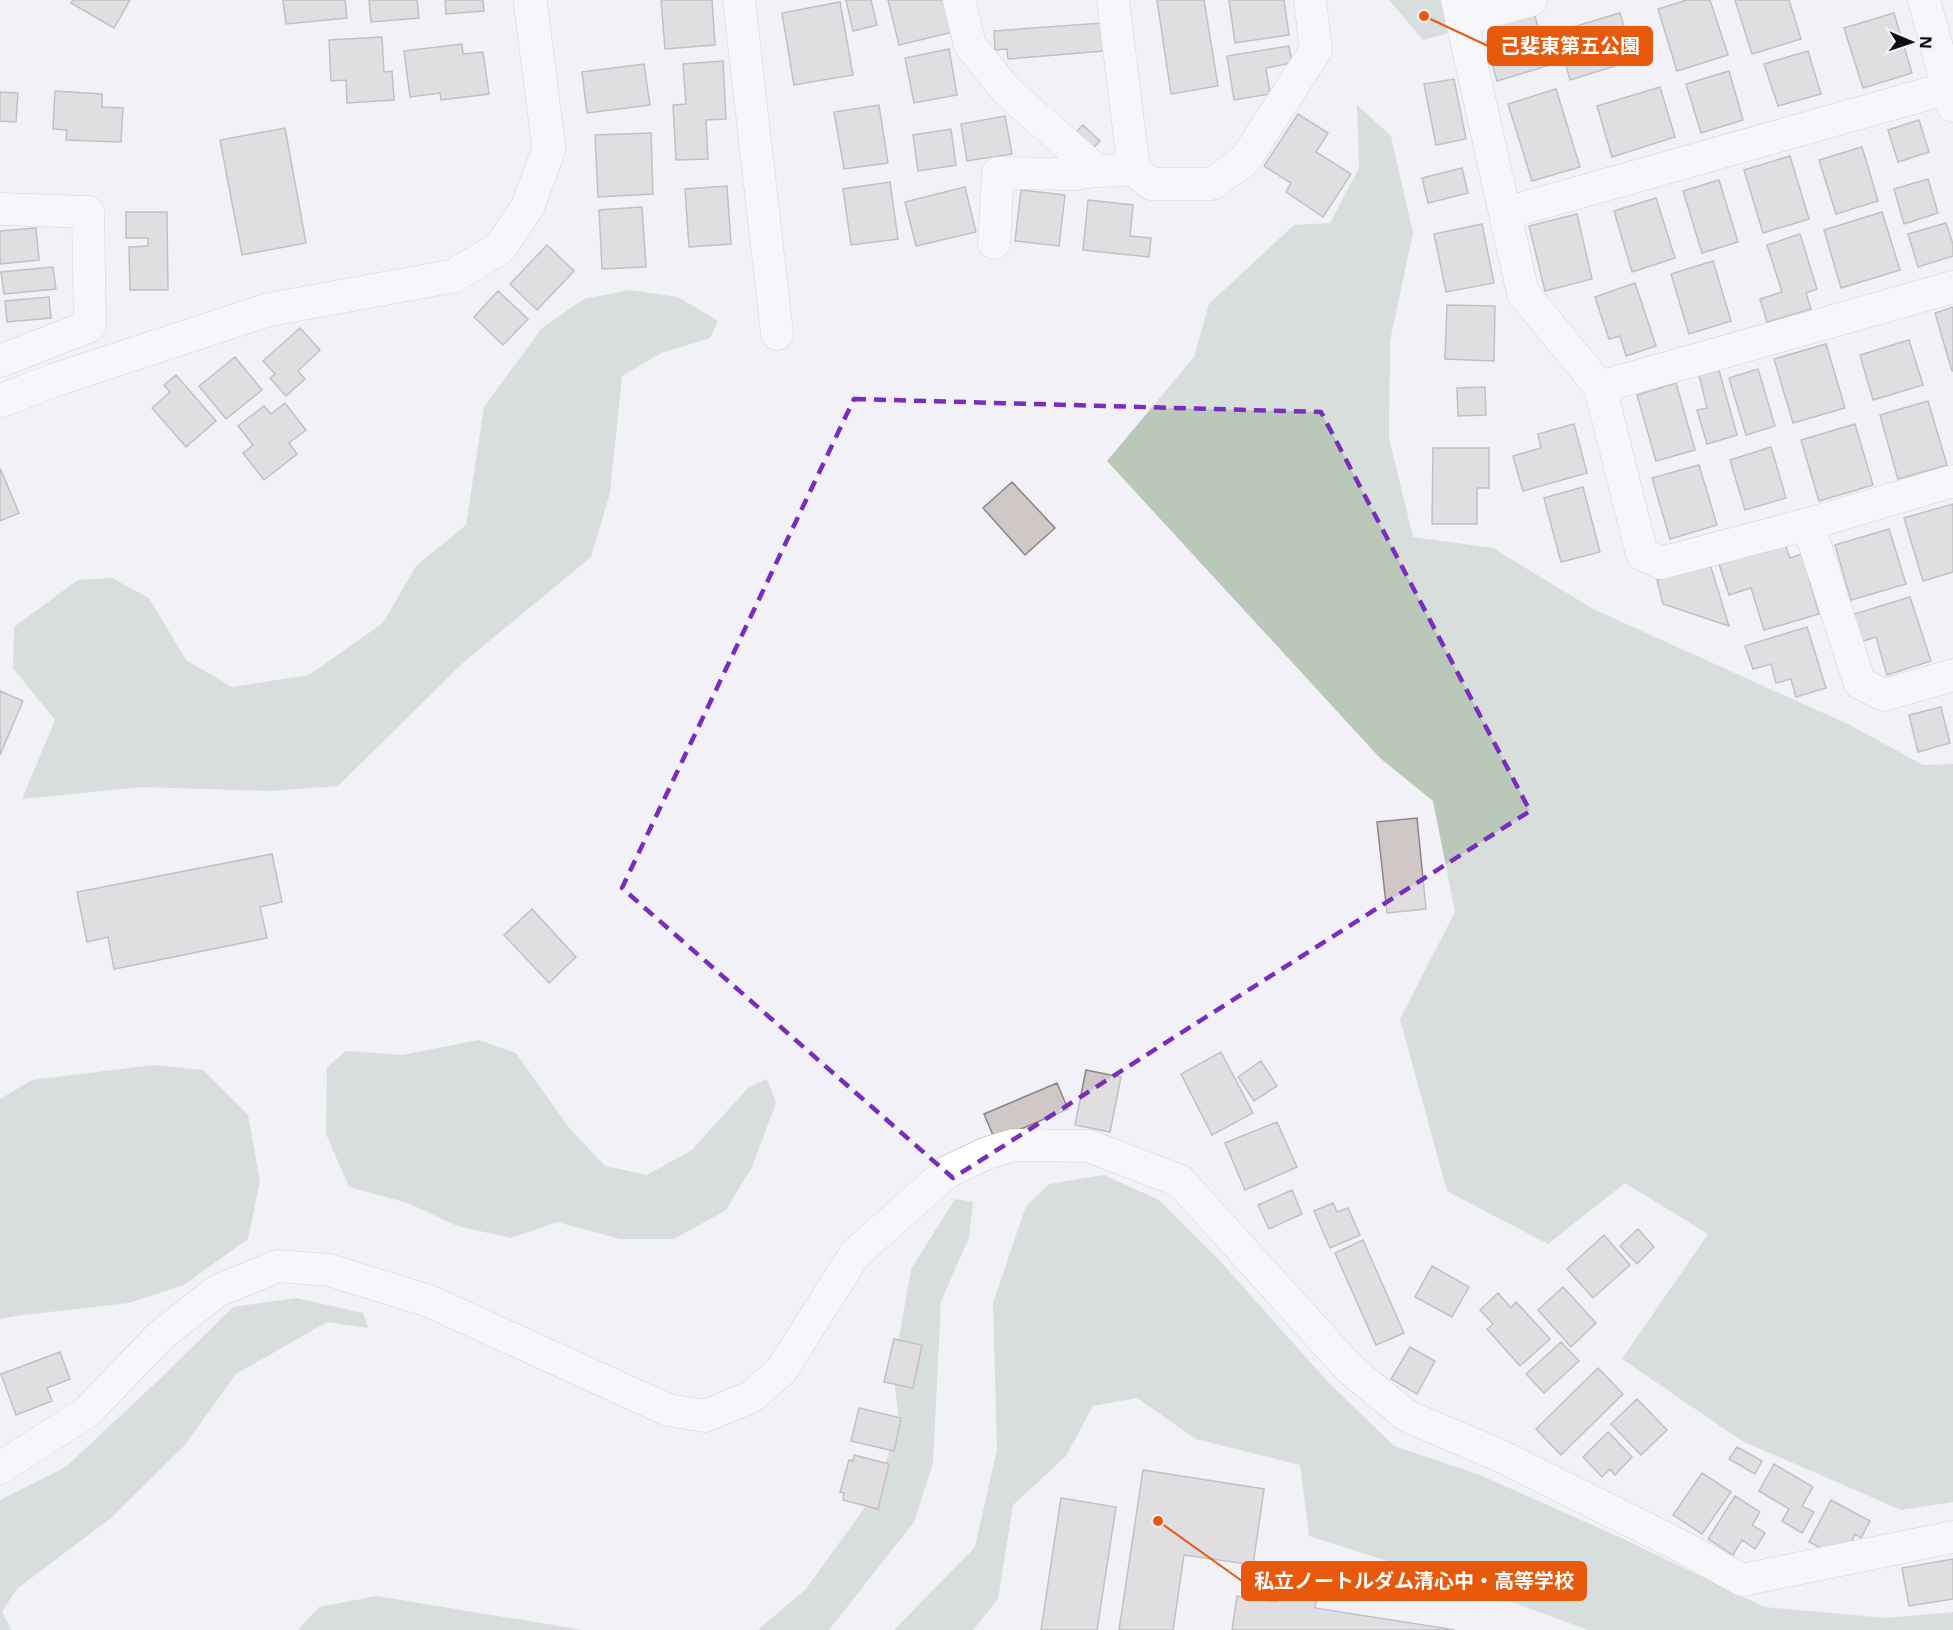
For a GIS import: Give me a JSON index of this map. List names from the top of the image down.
{
  "places": ["己斐東第五公園", "私立ノートルダム清心中・高等学校"],
  "north": "right"
}
